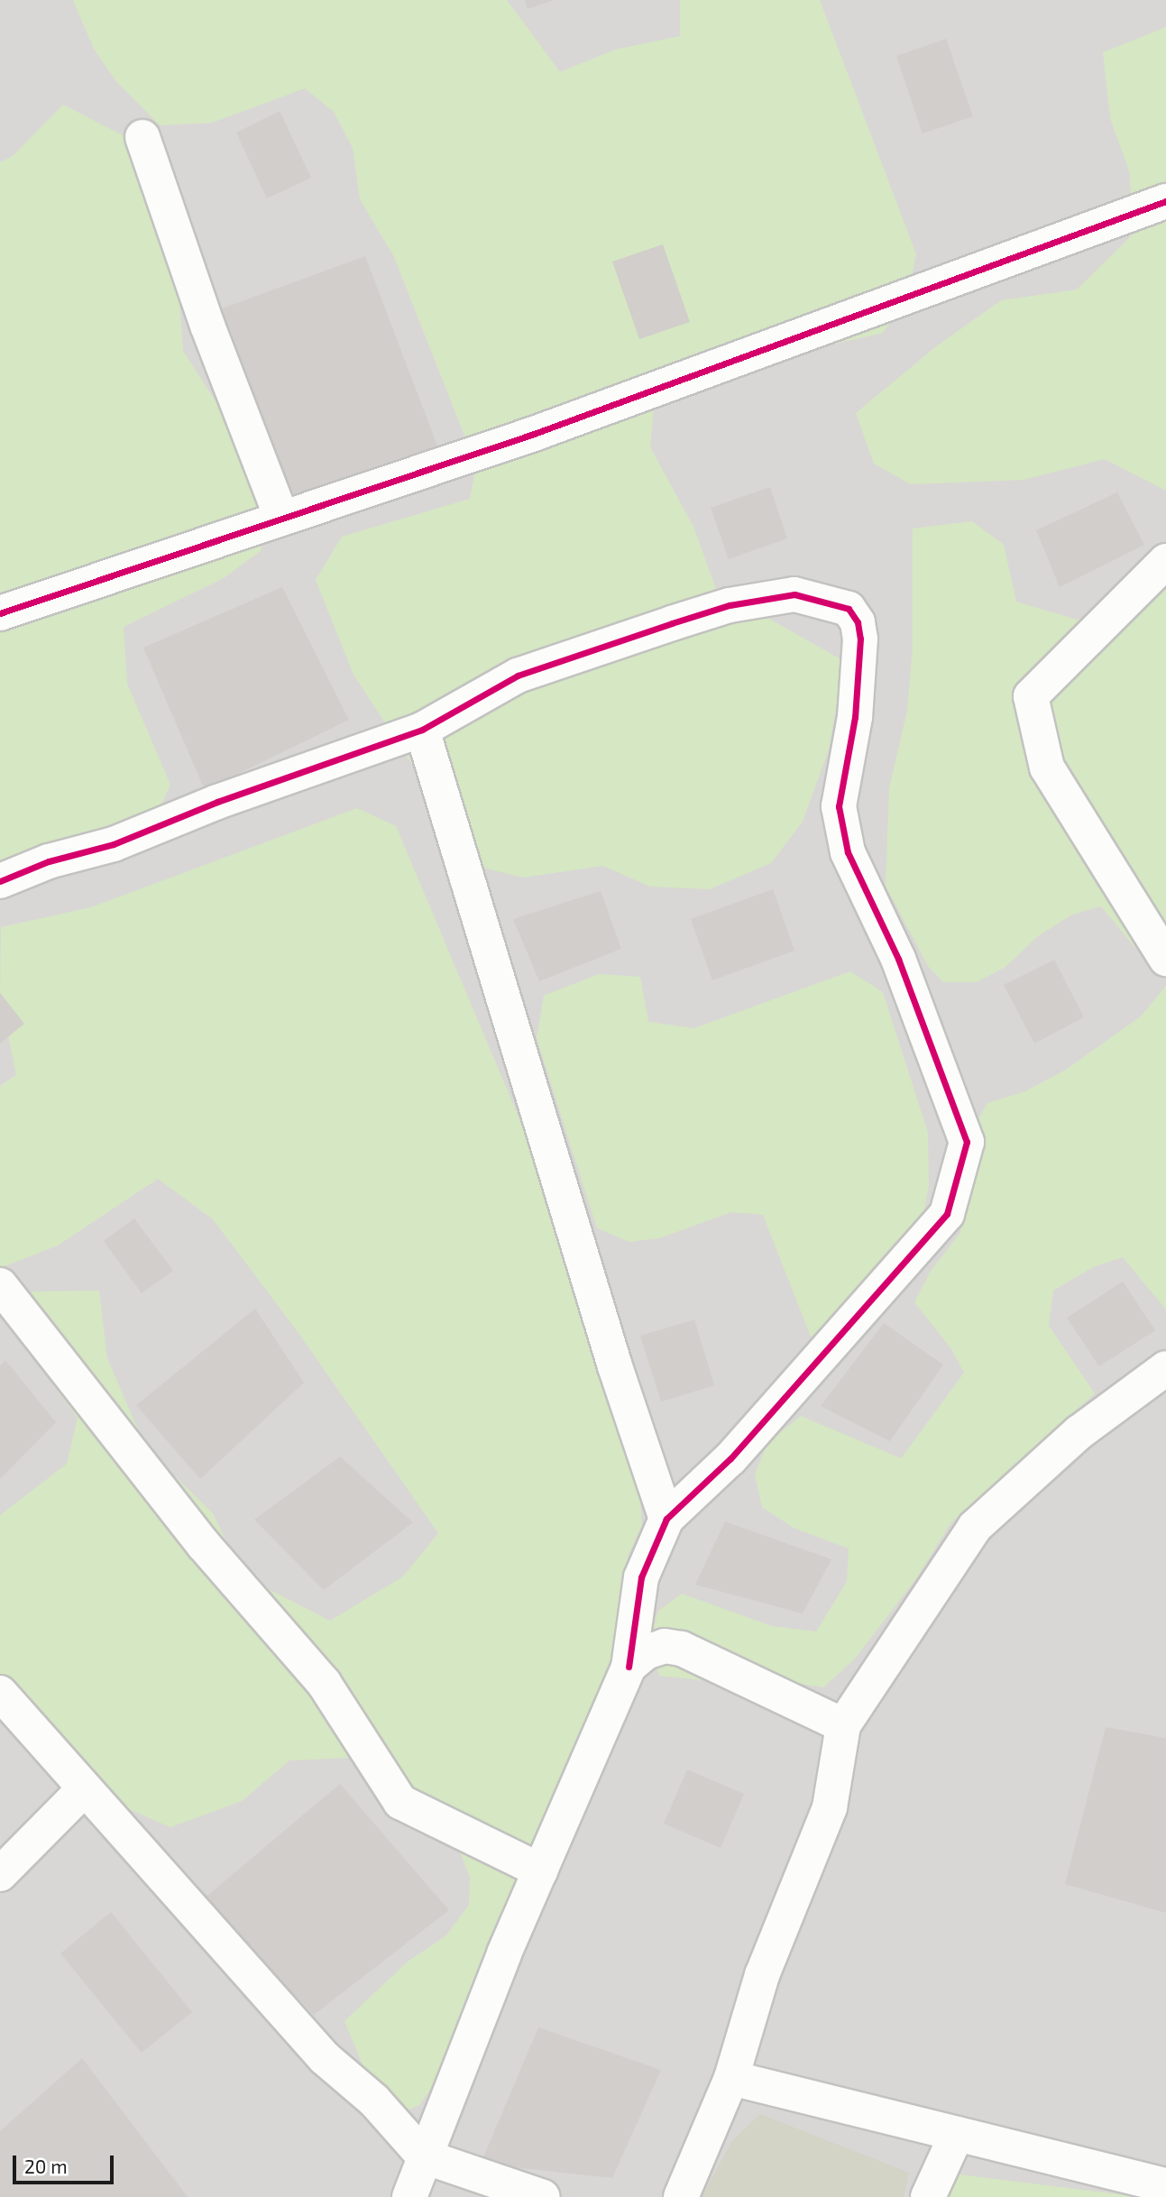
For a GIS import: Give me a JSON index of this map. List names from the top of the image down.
{
  "scale_bar": "20 m"
}
